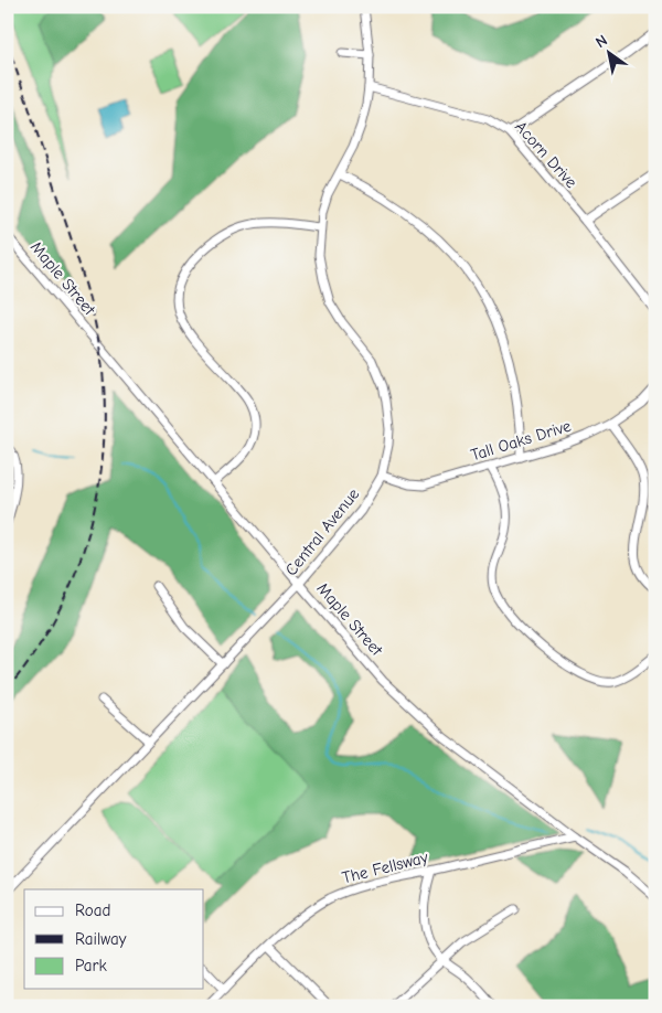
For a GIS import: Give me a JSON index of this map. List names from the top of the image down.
{
  "streets": {
    "street": [
      "Acorn Drive",
      "Maple Street",
      "Tall Oaks Drive",
      "Central Avenue",
      "The Fellsway"
    ]
  },
  "crossings": [
    ["Acorn Drive", "Central Avenue"],
    ["Maple Street", "Central Avenue"],
    ["Maple Street", "The Fellsway"],
    ["Tall Oaks Drive", "Central Avenue"]
  ],
  "legend": ["Road", "Railway", "Park"],
  "north": "top left"
}
